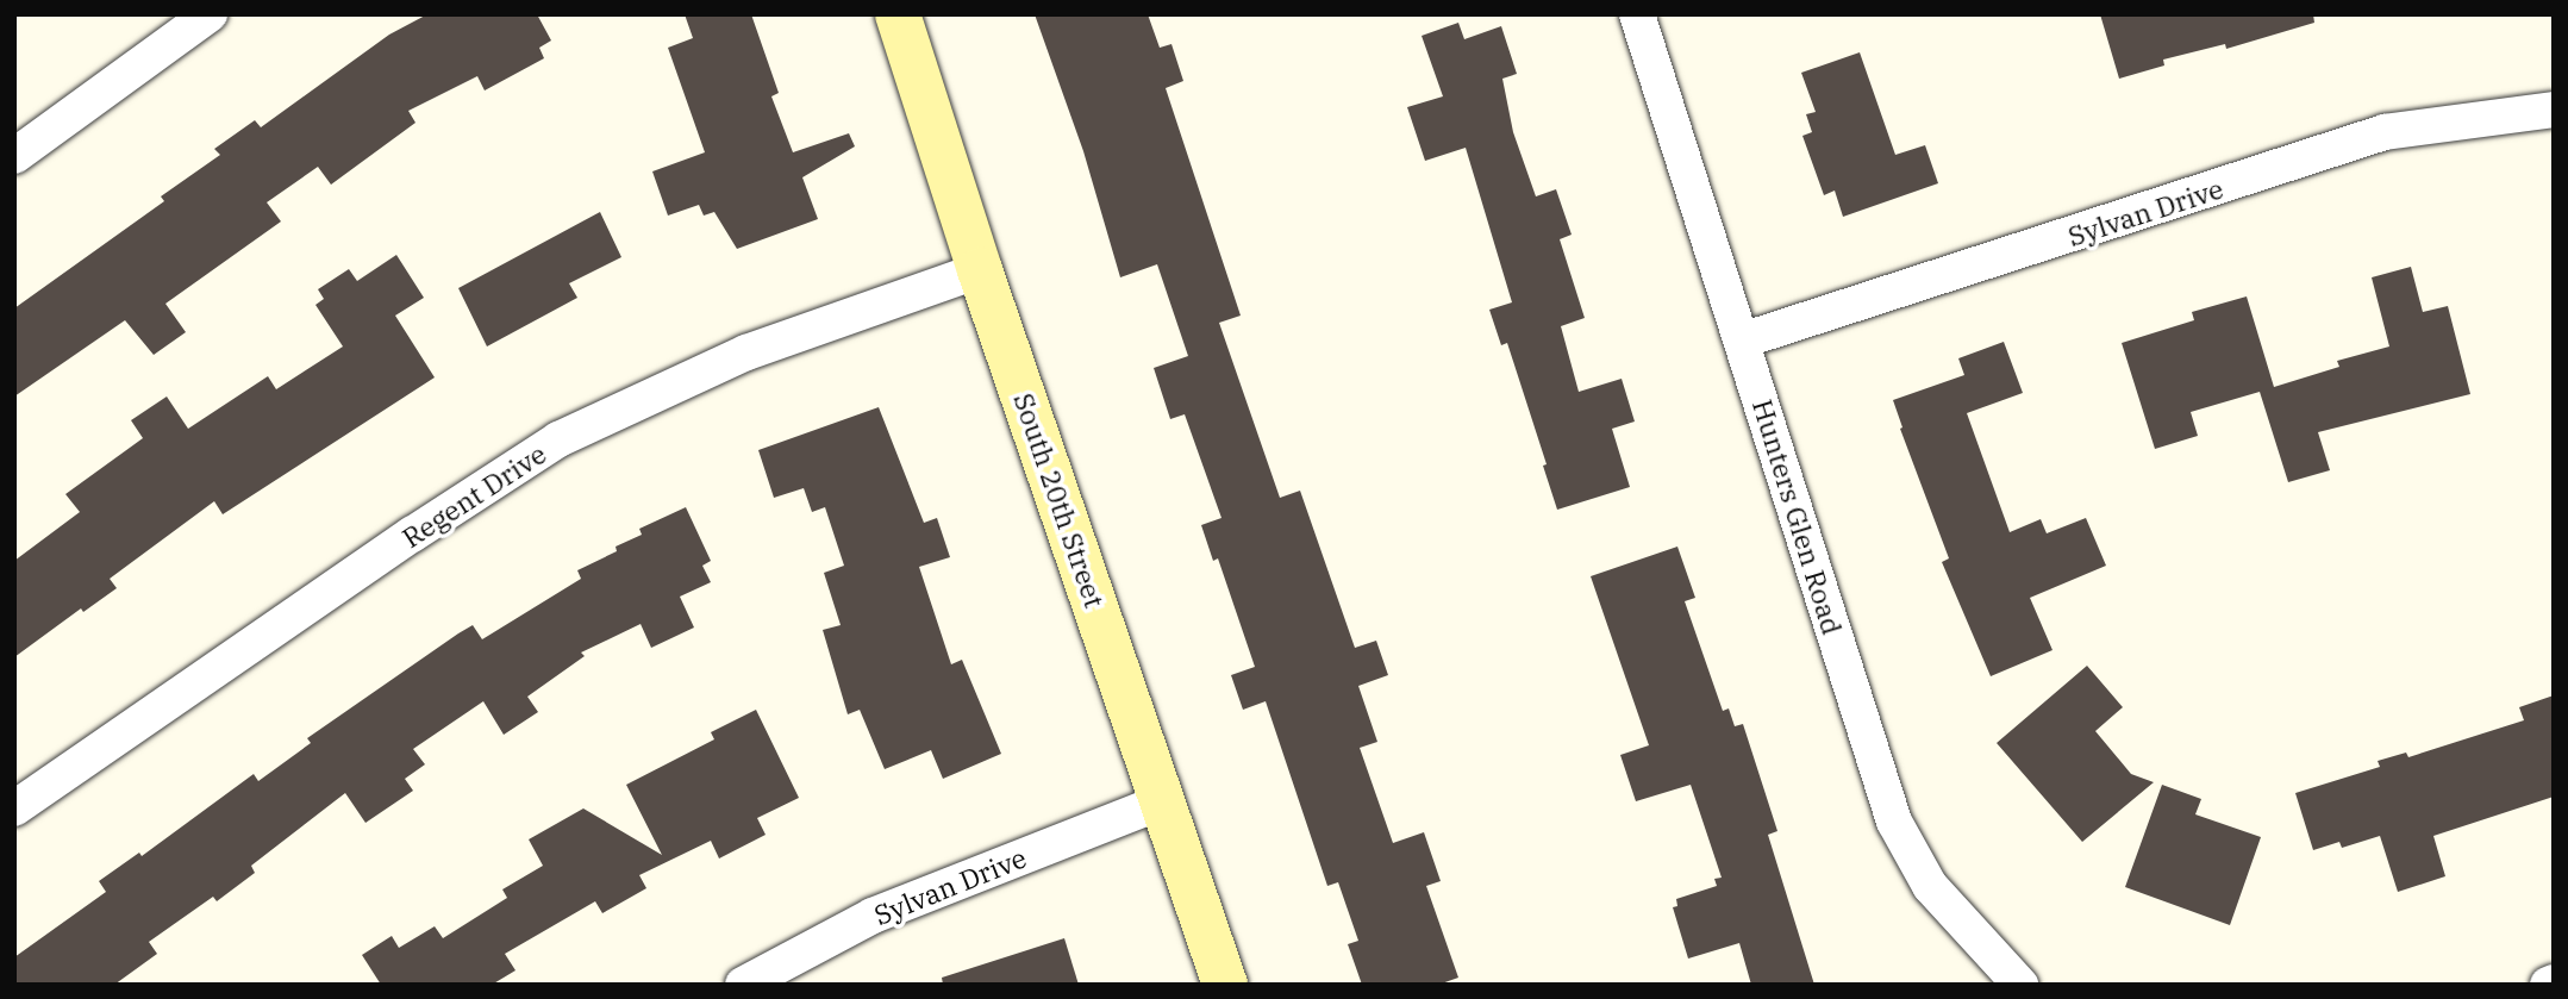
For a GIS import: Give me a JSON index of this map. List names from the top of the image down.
{
  "streets": {
    "street": [
      "Sylvan Drive",
      "Regent Drive",
      "South 20th Street",
      "Hunters Glen Road"
    ]
  },
  "crossings": [
    ["Sylvan Drive", "South 20th Street"],
    ["Sylvan Drive", "Hunters Glen Road"],
    ["Regent Drive", "South 20th Street"]
  ]
}
